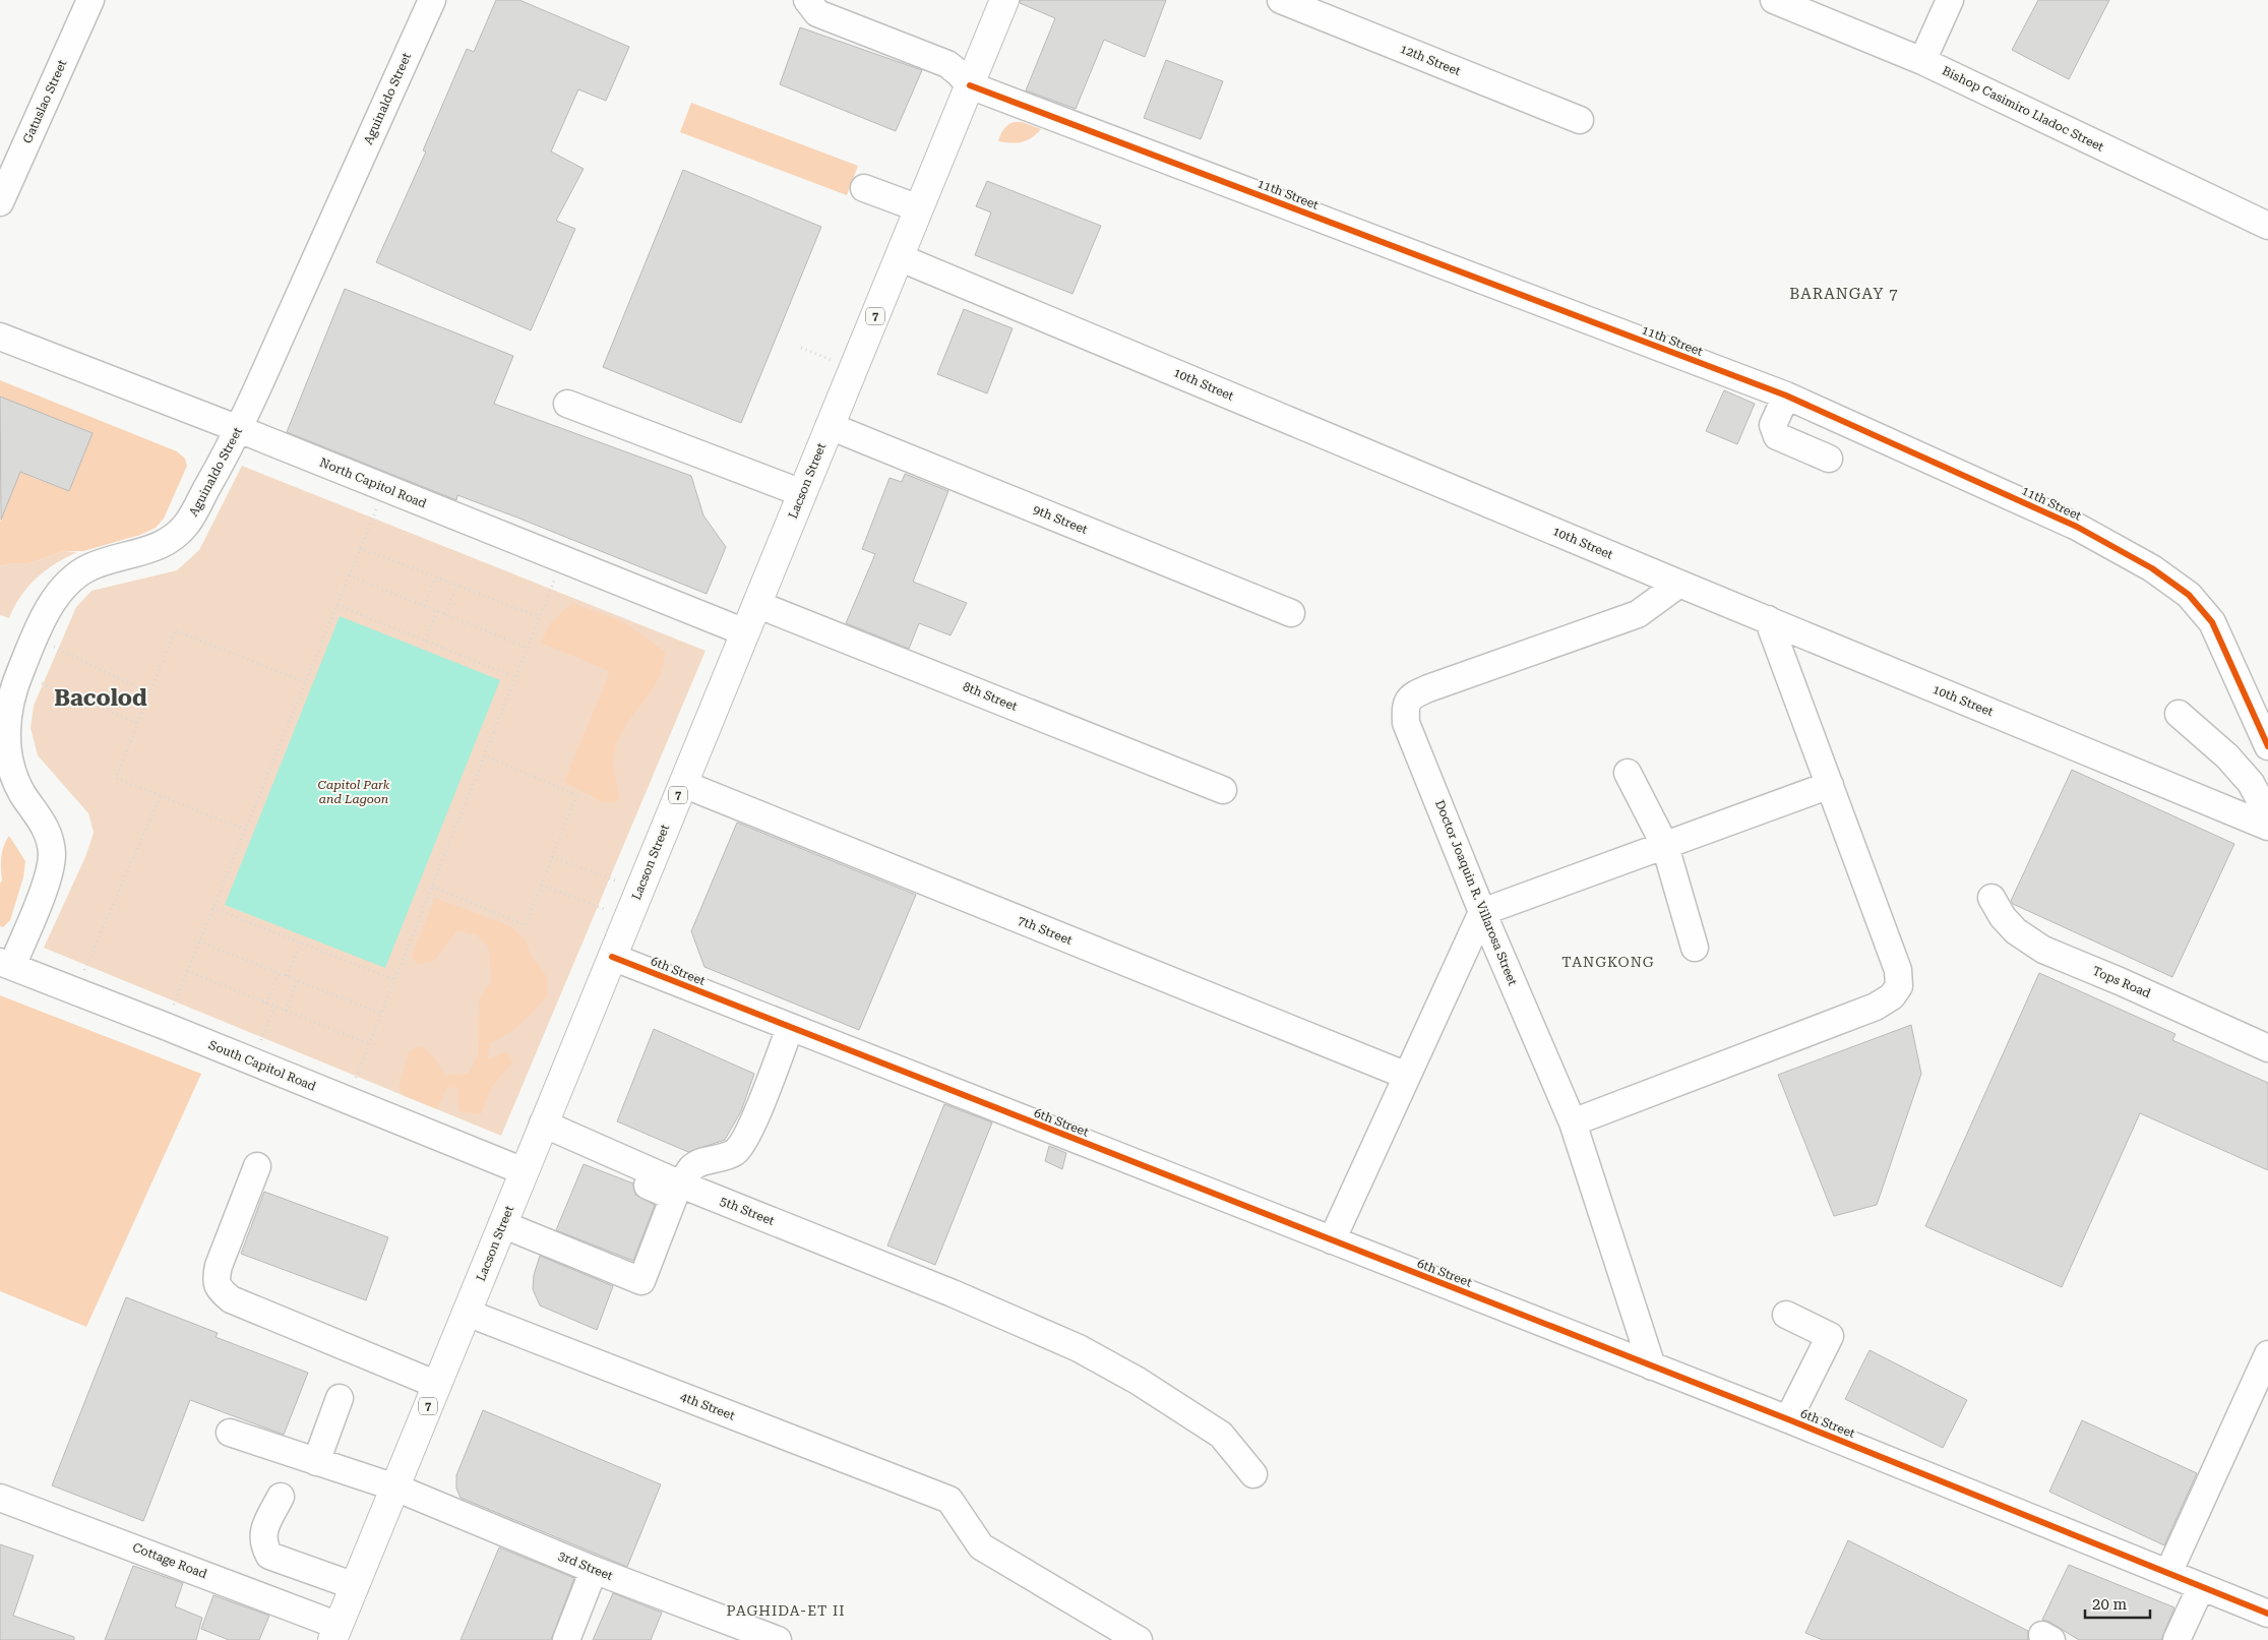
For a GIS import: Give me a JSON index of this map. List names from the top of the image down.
{
  "streets": {
    "main road": ["7", "Lacson Street"],
    "street": [
      "12th Street",
      "Aguinaldo Street",
      "Gatuslao Street",
      "Bishop Casimiro Lladoc Street",
      "11th Street",
      "10th Street",
      "North Capitol Road",
      "9th Street",
      "8th Street",
      "Doctor Joaquin R. Villarosa Street",
      "7th Street",
      "6th Street",
      "Tops Road",
      "South Capitol Road",
      "5th Street",
      "4th Street",
      "Cottage Road",
      "3rd Street"
    ]
  },
  "crossings": [
    ["Aguinaldo Street", "North Capitol Road"],
    ["Aguinaldo Street", "South Capitol Road"],
    ["11th Street", "Lacson Street"],
    ["10th Street", "Lacson Street"],
    ["10th Street", "Doctor Joaquin R. Villarosa Street"],
    ["Lacson Street", "North Capitol Road"],
    ["Lacson Street", "9th Street"],
    ["Lacson Street", "8th Street"],
    ["Lacson Street", "7th Street"],
    ["Lacson Street", "6th Street"],
    ["Lacson Street", "South Capitol Road"],
    ["Lacson Street", "5th Street"],
    ["Lacson Street", "4th Street"],
    ["Lacson Street", "Cottage Road"],
    ["Lacson Street", "3rd Street"],
    ["Doctor Joaquin R. Villarosa Street", "6th Street"]
  ],
  "districts": [
    "BARANGAY 7",
    "Bacolod",
    "TANGKONG",
    "PAGHIDA-ET II"
  ],
  "parks": ["Capitol Park and Lagoon"],
  "scale_bar": "20 m"
}
